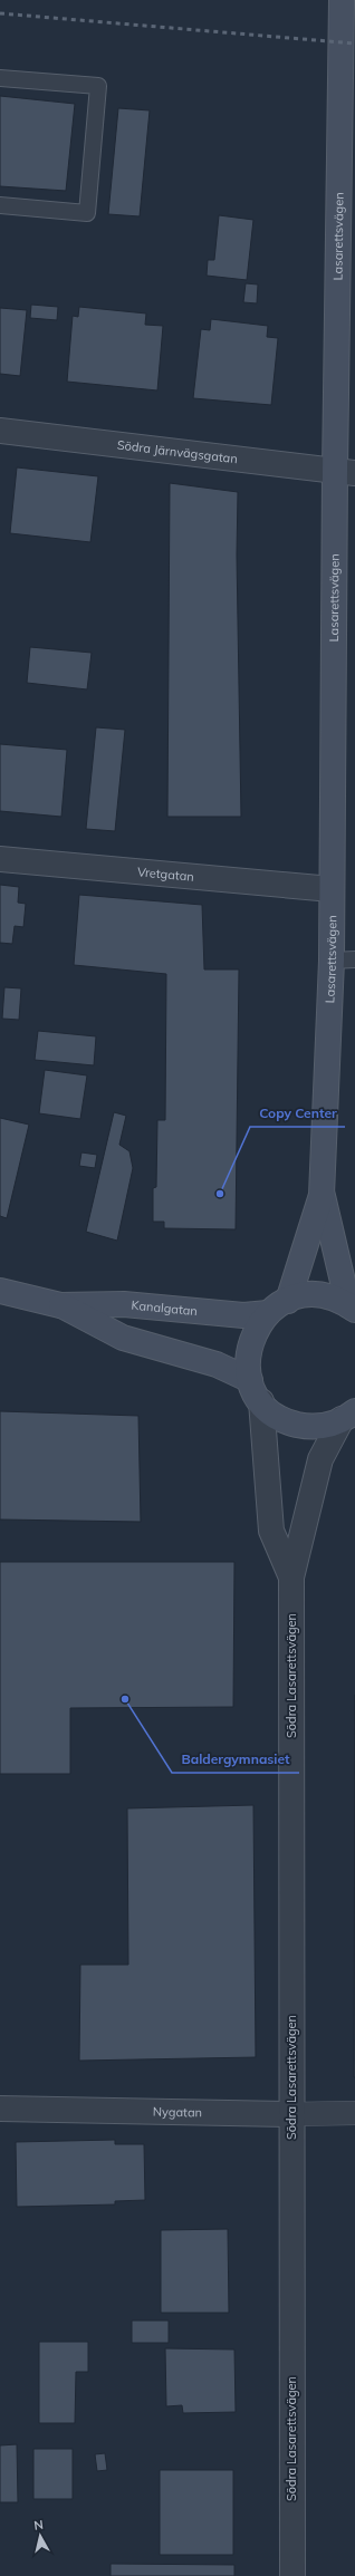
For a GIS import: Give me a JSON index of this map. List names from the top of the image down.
{
  "streets": {
    "main road": ["Lasarettsvägen", "Kanalgatan"],
    "street": [
      "Södra Järnvägsgatan",
      "Vretgatan",
      "Södra Lasarettsvägen",
      "Nygatan"
    ]
  },
  "crossings": [
    ["Lasarettsvägen", "Södra Järnvägsgatan"],
    ["Lasarettsvägen", "Vretgatan"],
    ["Kanalgatan", "Södra Lasarettsvägen"],
    ["Södra Lasarettsvägen", "Nygatan"]
  ],
  "places": ["Copy Center", "Baldergymnasiet"],
  "north": "top"
}
